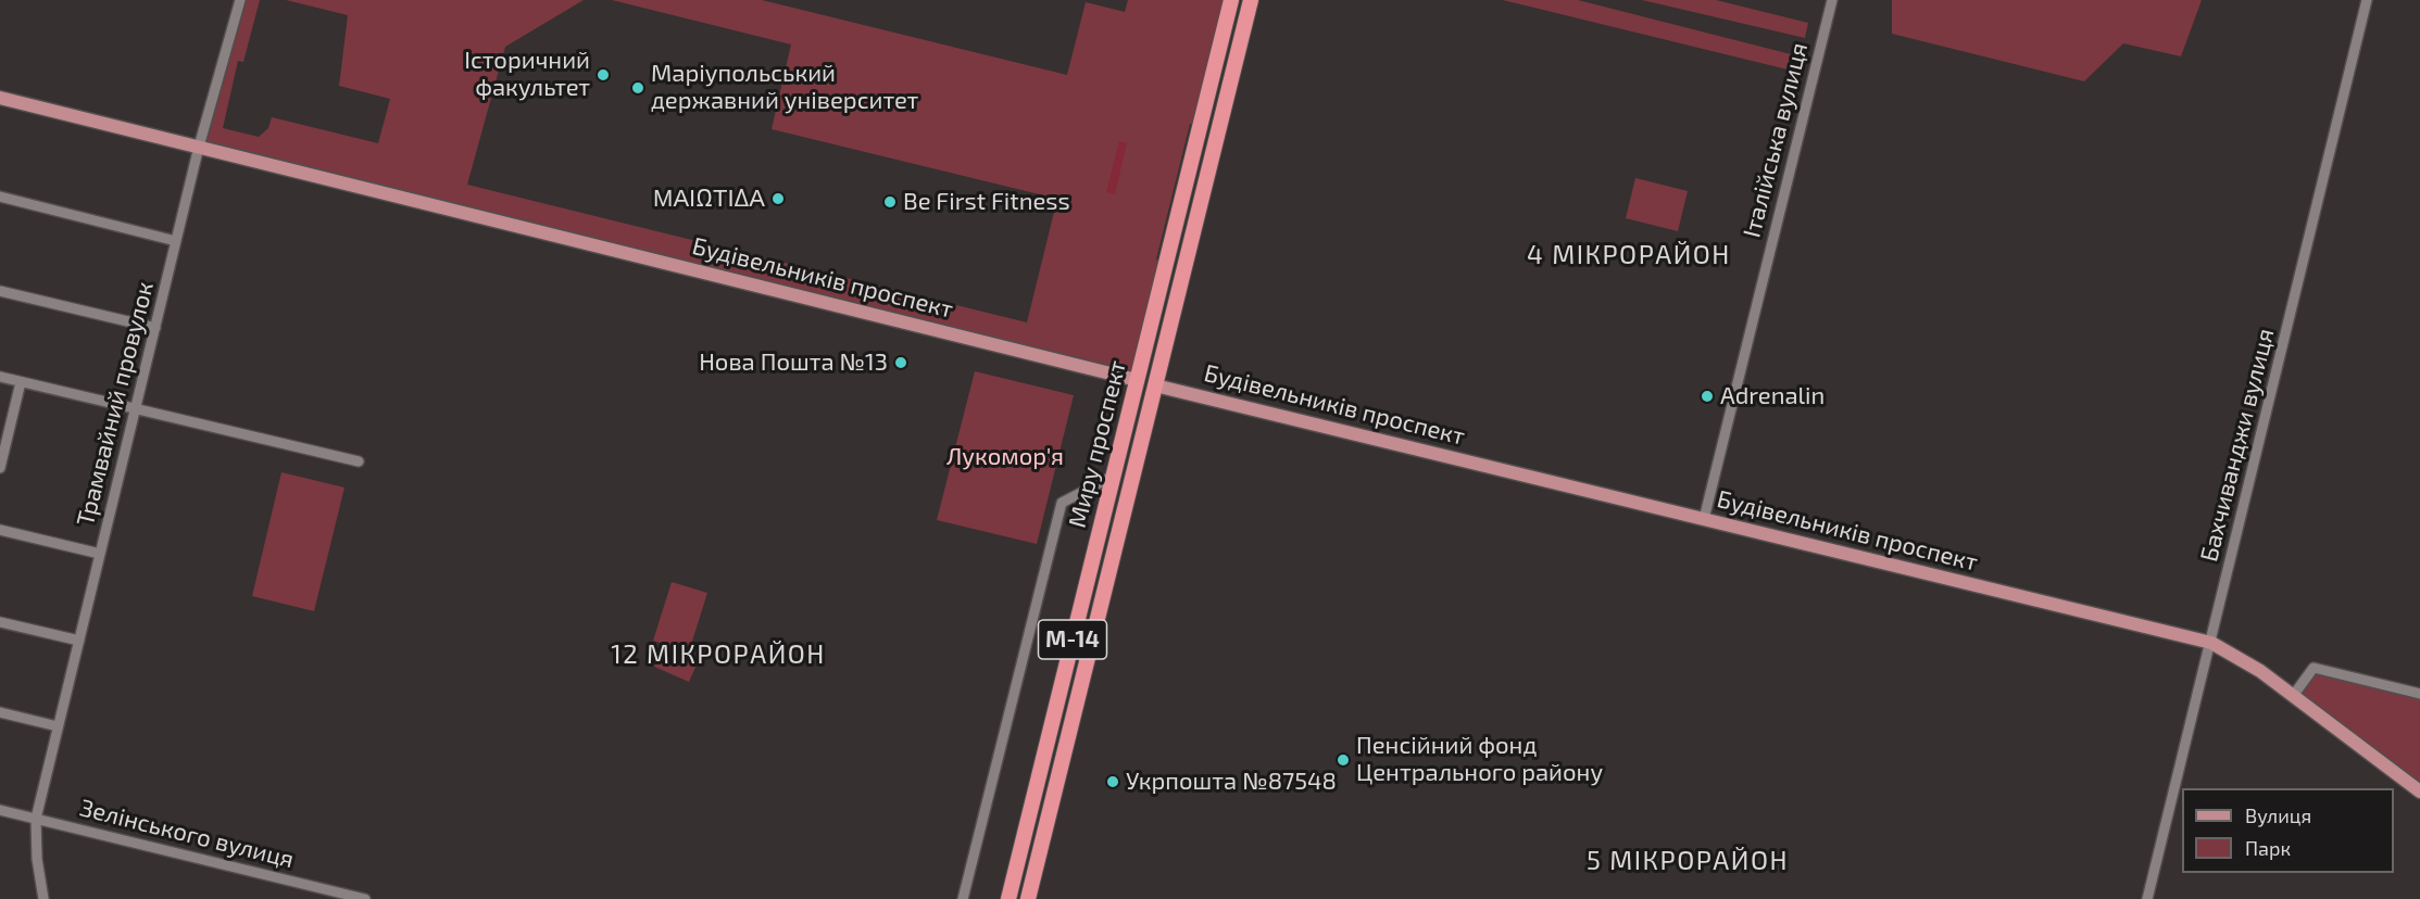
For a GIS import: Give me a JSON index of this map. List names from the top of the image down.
{
  "streets": {
    "highway": ["Будівельників проспект", "Миру проспект", "М-14"],
    "street": [
      "Італійська вулиця",
      "Трамвайний провулок",
      "Бахчиванджи вулиця",
      "Зелінського вулиця"
    ]
  },
  "crossings": [
    ["Італійська вулиця", "Будівельників проспект"],
    ["Будівельників проспект", "Трамвайний провулок"],
    ["Будівельників проспект", "Миру проспект"],
    ["Будівельників проспект", "Бахчиванджи вулиця"],
    ["Трамвайний провулок", "Зелінського вулиця"]
  ],
  "districts": ["4 МІКРОРАЙОН", "12 МІКРОРАЙОН", "5 МІКРОРАЙОН"],
  "parks": ["Лукомор'я"],
  "places": [
    "Історичний факультет",
    "Маріупольський державний університет",
    "ΜΑΙΩΤΙΔΑ",
    "Be First Fitness",
    "Нова Пошта №13",
    "Adrenalin",
    "Пенсійний фонд Центрального району",
    "Укрпошта №87548"
  ],
  "legend": ["Вулиця", "Парк"]
}
